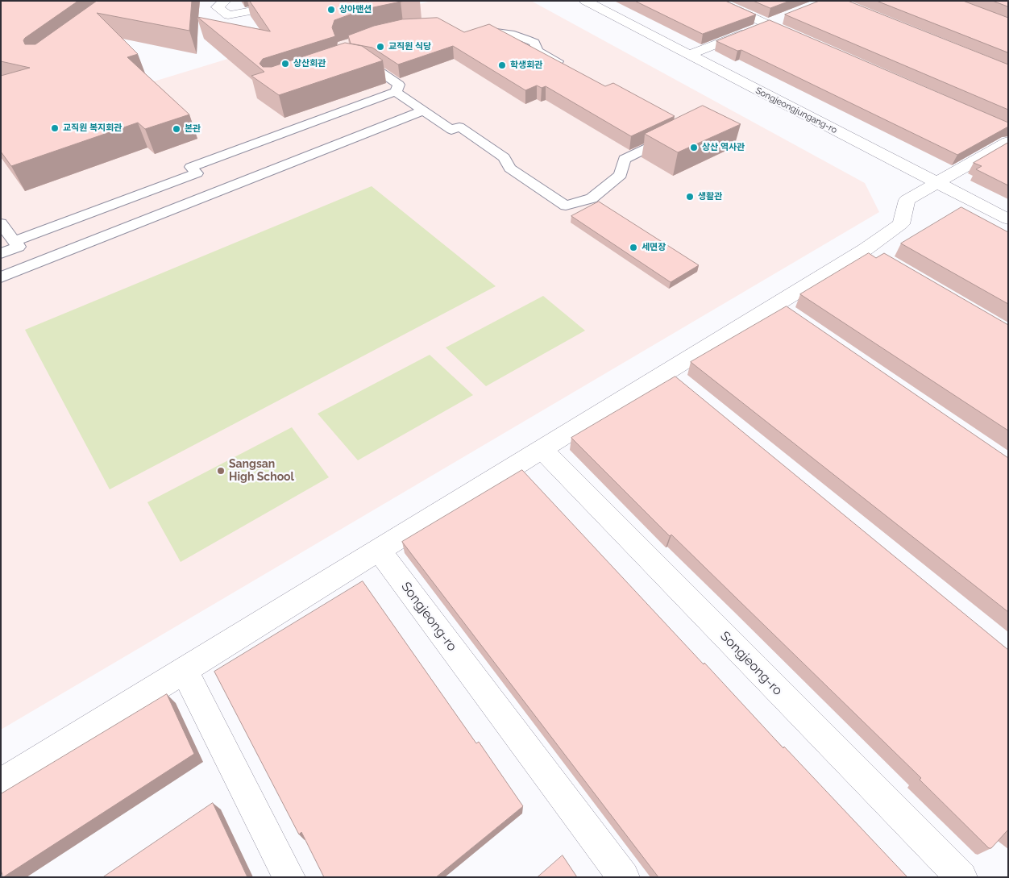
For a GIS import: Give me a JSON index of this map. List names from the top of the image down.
{
  "streets": {
    "street": ["Songjeongjungang-ro", "Songjeong-ro"]
  },
  "places": [
    "상아맨션",
    "교직원 식당",
    "상산회관",
    "학생회관",
    "교직원 복지회관",
    "본관",
    "상산 역사관",
    "생활관",
    "세면장",
    "Sangsan High School"
  ]
}
